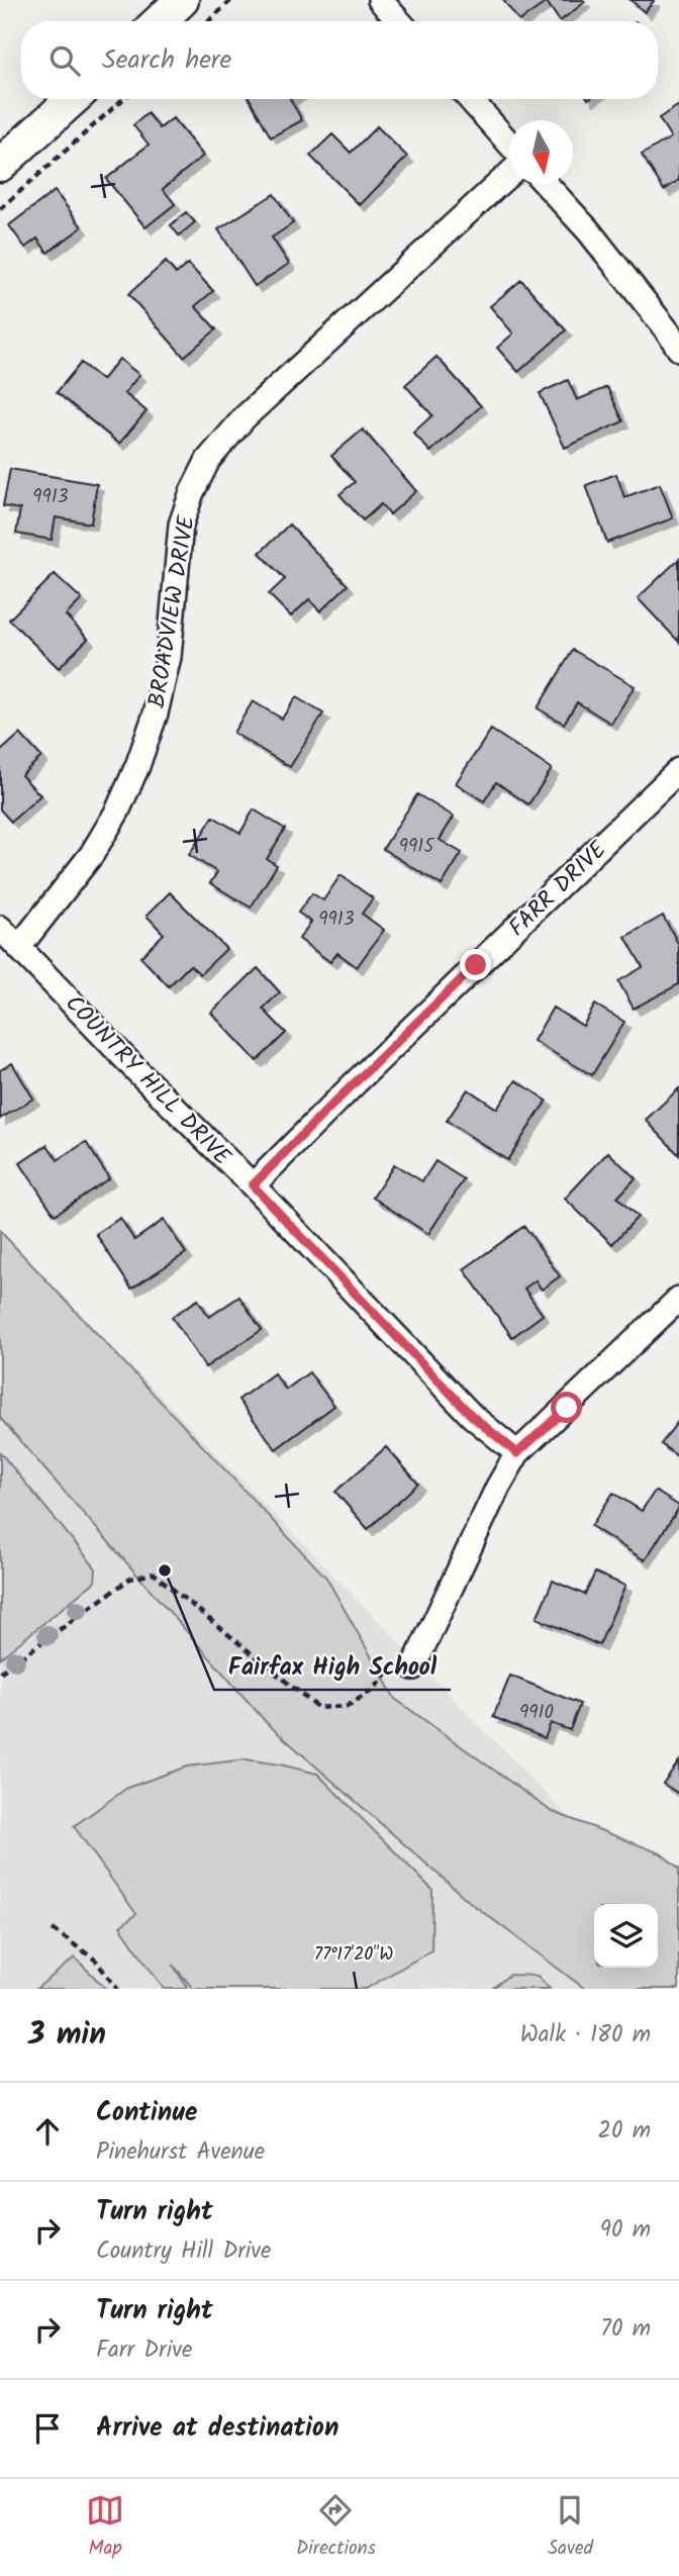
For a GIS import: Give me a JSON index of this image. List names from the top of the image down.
{
  "streets": {
    "street": ["BROADVIEW DRIVE", "FARR DRIVE", "COUNTRY HILL DRIVE"]
  },
  "crossings": [
    ["BROADVIEW DRIVE", "COUNTRY HILL DRIVE"],
    ["FARR DRIVE", "COUNTRY HILL DRIVE"]
  ],
  "places": ["Fairfax High School"],
  "house_numbers": [
    "9913",
    "9915",
    "9913",
    "9910"
  ],
  "north": "bottom",
  "page": {
    "search": "Search here",
    "heading": ["3 min", "Walk · 180 m"],
    "list": [
      ["Continue", "Pinehurst Avenue", "20 m"],
      ["Turn right", "Country Hill Drive", "90 m"],
      ["Turn right", "Farr Drive", "70 m"],
      "Arrive at destination"
    ],
    "nav": ["Map", "Directions", "Saved"]
  },
  "coordinates": ["77°17'20\"W"]
}
